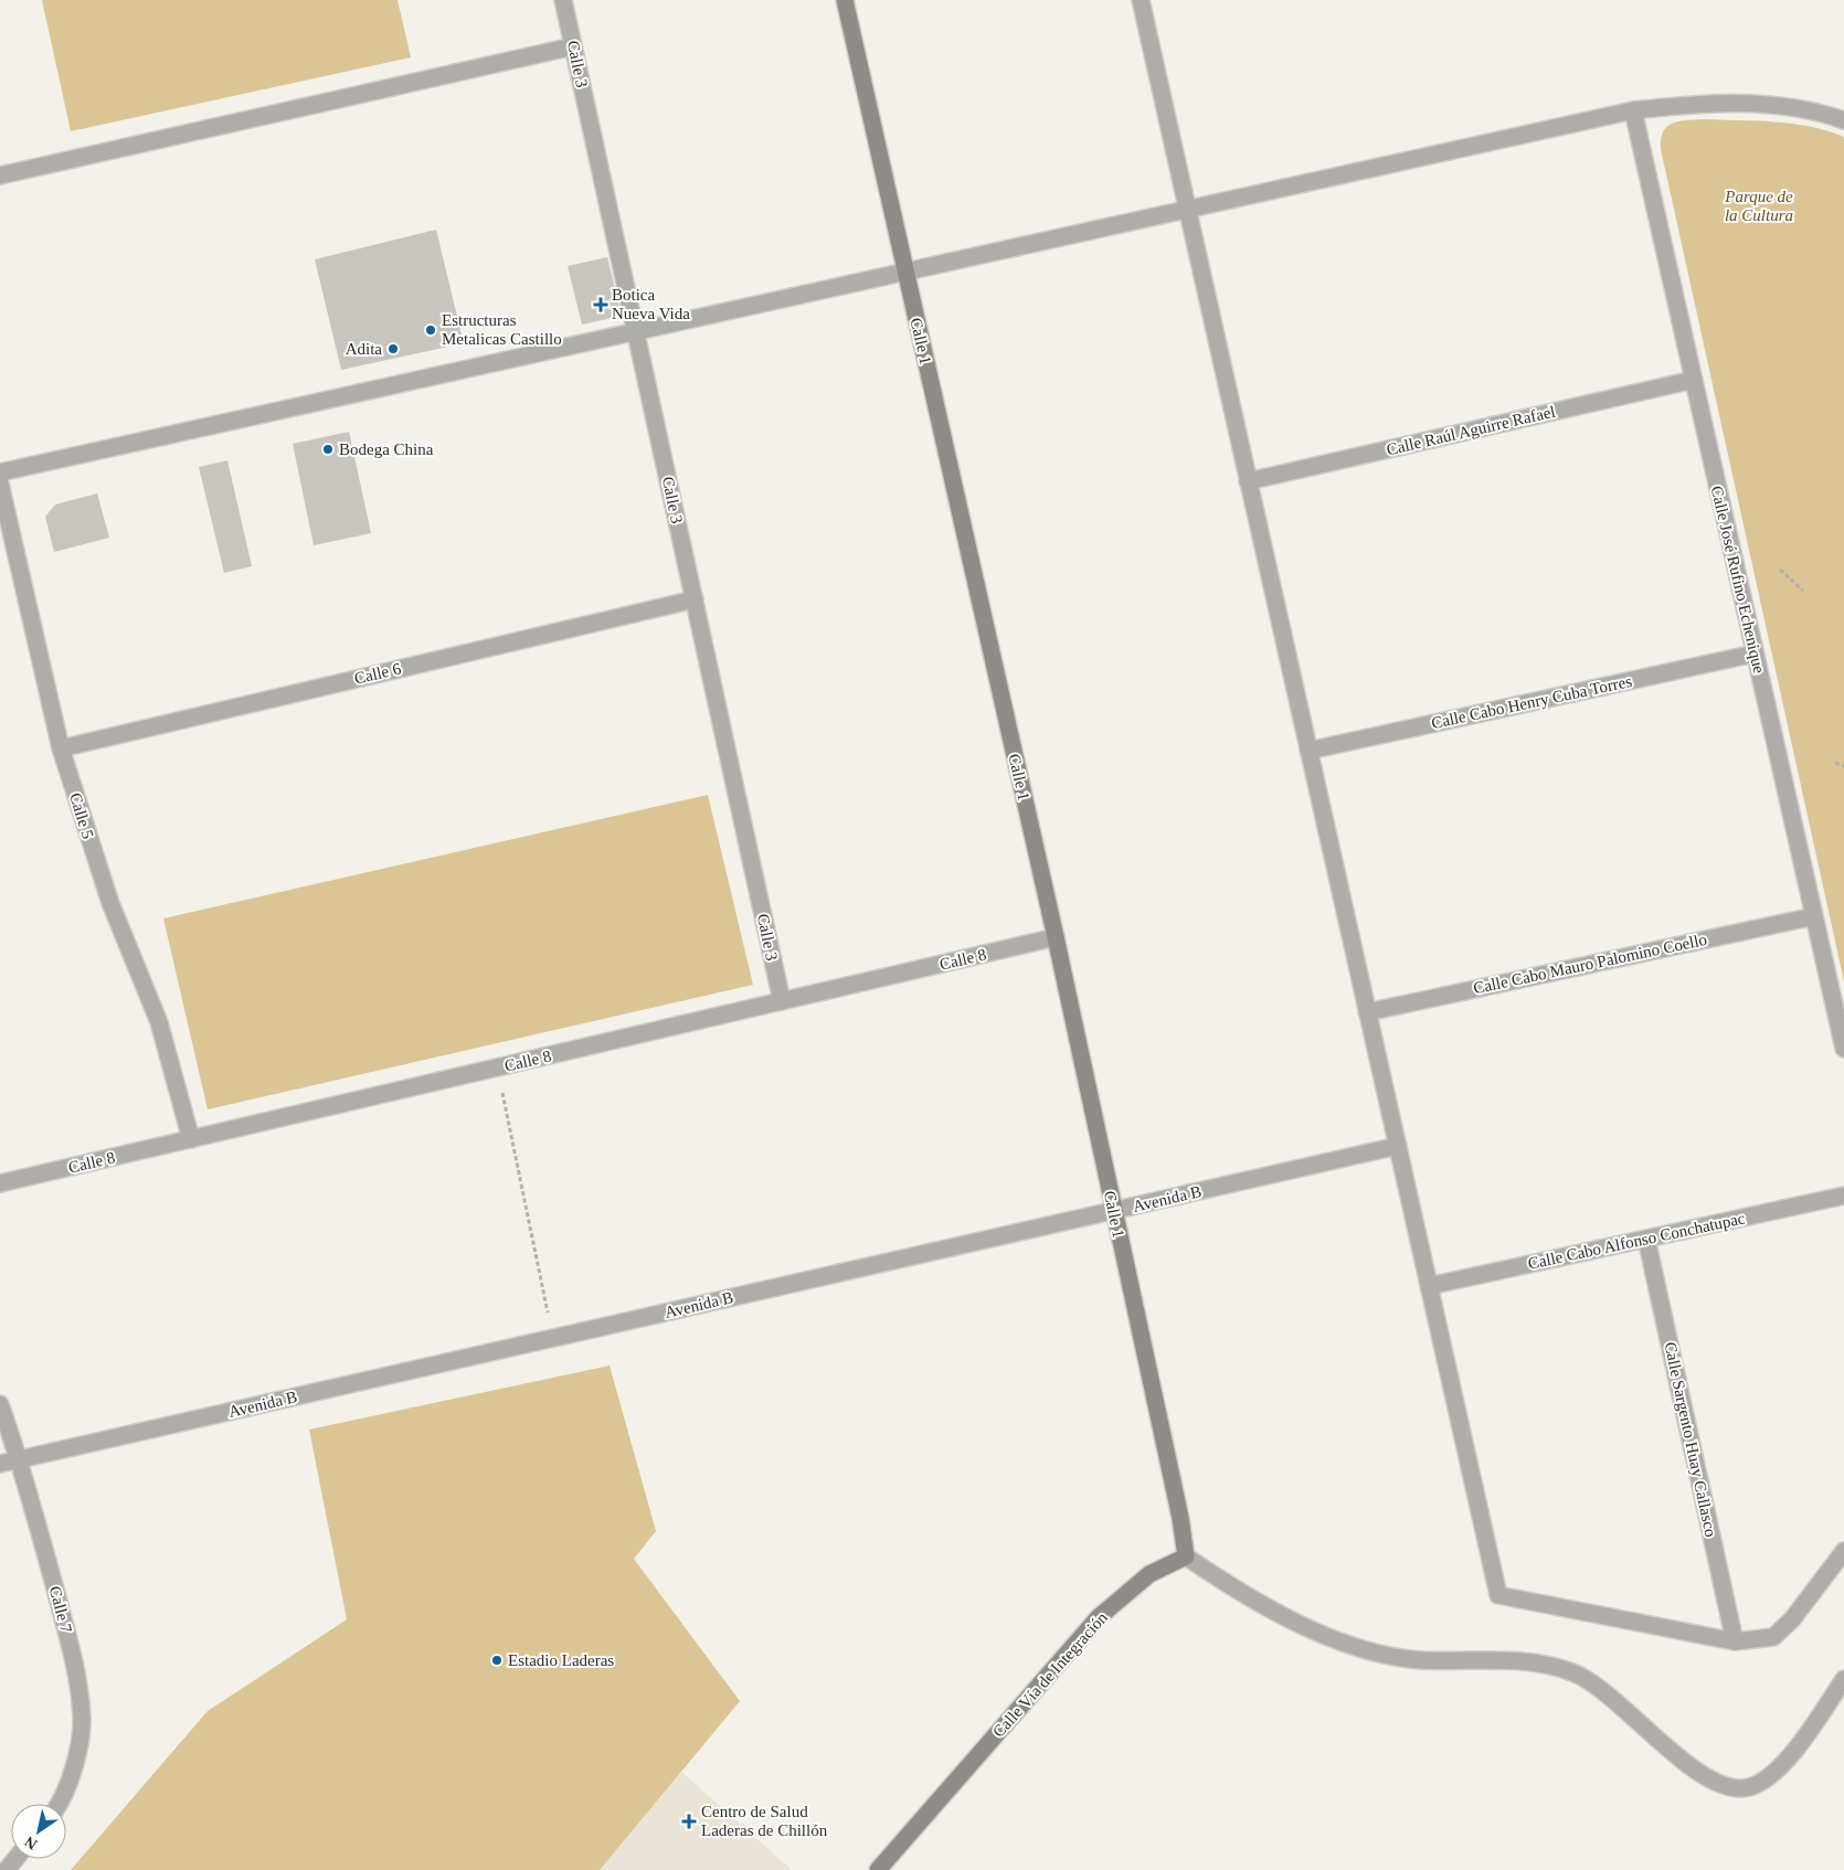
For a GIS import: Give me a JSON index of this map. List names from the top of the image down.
{
  "streets": {
    "street": [
      "Calle 3",
      "Calle 1",
      "Calle Raúl Aguirre Rafael",
      "Calle José Rufino Echenique",
      "Calle 6",
      "Calle Cabo Henry Cuba Torres",
      "Calle 5",
      "Calle 8",
      "Calle Cabo Mauro Palomino Coello",
      "Avenida B",
      "Calle Cabo Alfonso Conchatupac",
      "Calle Sargento Huay Callasco",
      "Calle 7",
      "Calle Vía de Integración"
    ]
  },
  "crossings": [
    ["Calle 3", "Calle 6"],
    ["Calle 3", "Calle 8"],
    ["Calle 1", "Calle 8"],
    ["Calle 1", "Avenida B"],
    ["Calle 1", "Calle Vía de Integración"],
    ["Calle Raúl Aguirre Rafael", "Calle José Rufino Echenique"],
    ["Calle José Rufino Echenique", "Calle Cabo Henry Cuba Torres"],
    ["Calle José Rufino Echenique", "Calle Cabo Mauro Palomino Coello"],
    ["Calle 6", "Calle 5"],
    ["Calle 5", "Calle 8"],
    ["Avenida B", "Calle 7"],
    ["Calle Cabo Alfonso Conchatupac", "Calle Sargento Huay Callasco"]
  ],
  "parks": ["Parque de la Cultura"],
  "places": {
    "health": ["Botica Nueva Vida", "Centro de Salud Laderas de Chillón"],
    "other": [
      "Estructuras Metalicas Castillo",
      "Adita",
      "Bodega China",
      "Estadio Laderas"
    ]
  },
  "north": "bottom left"
}
